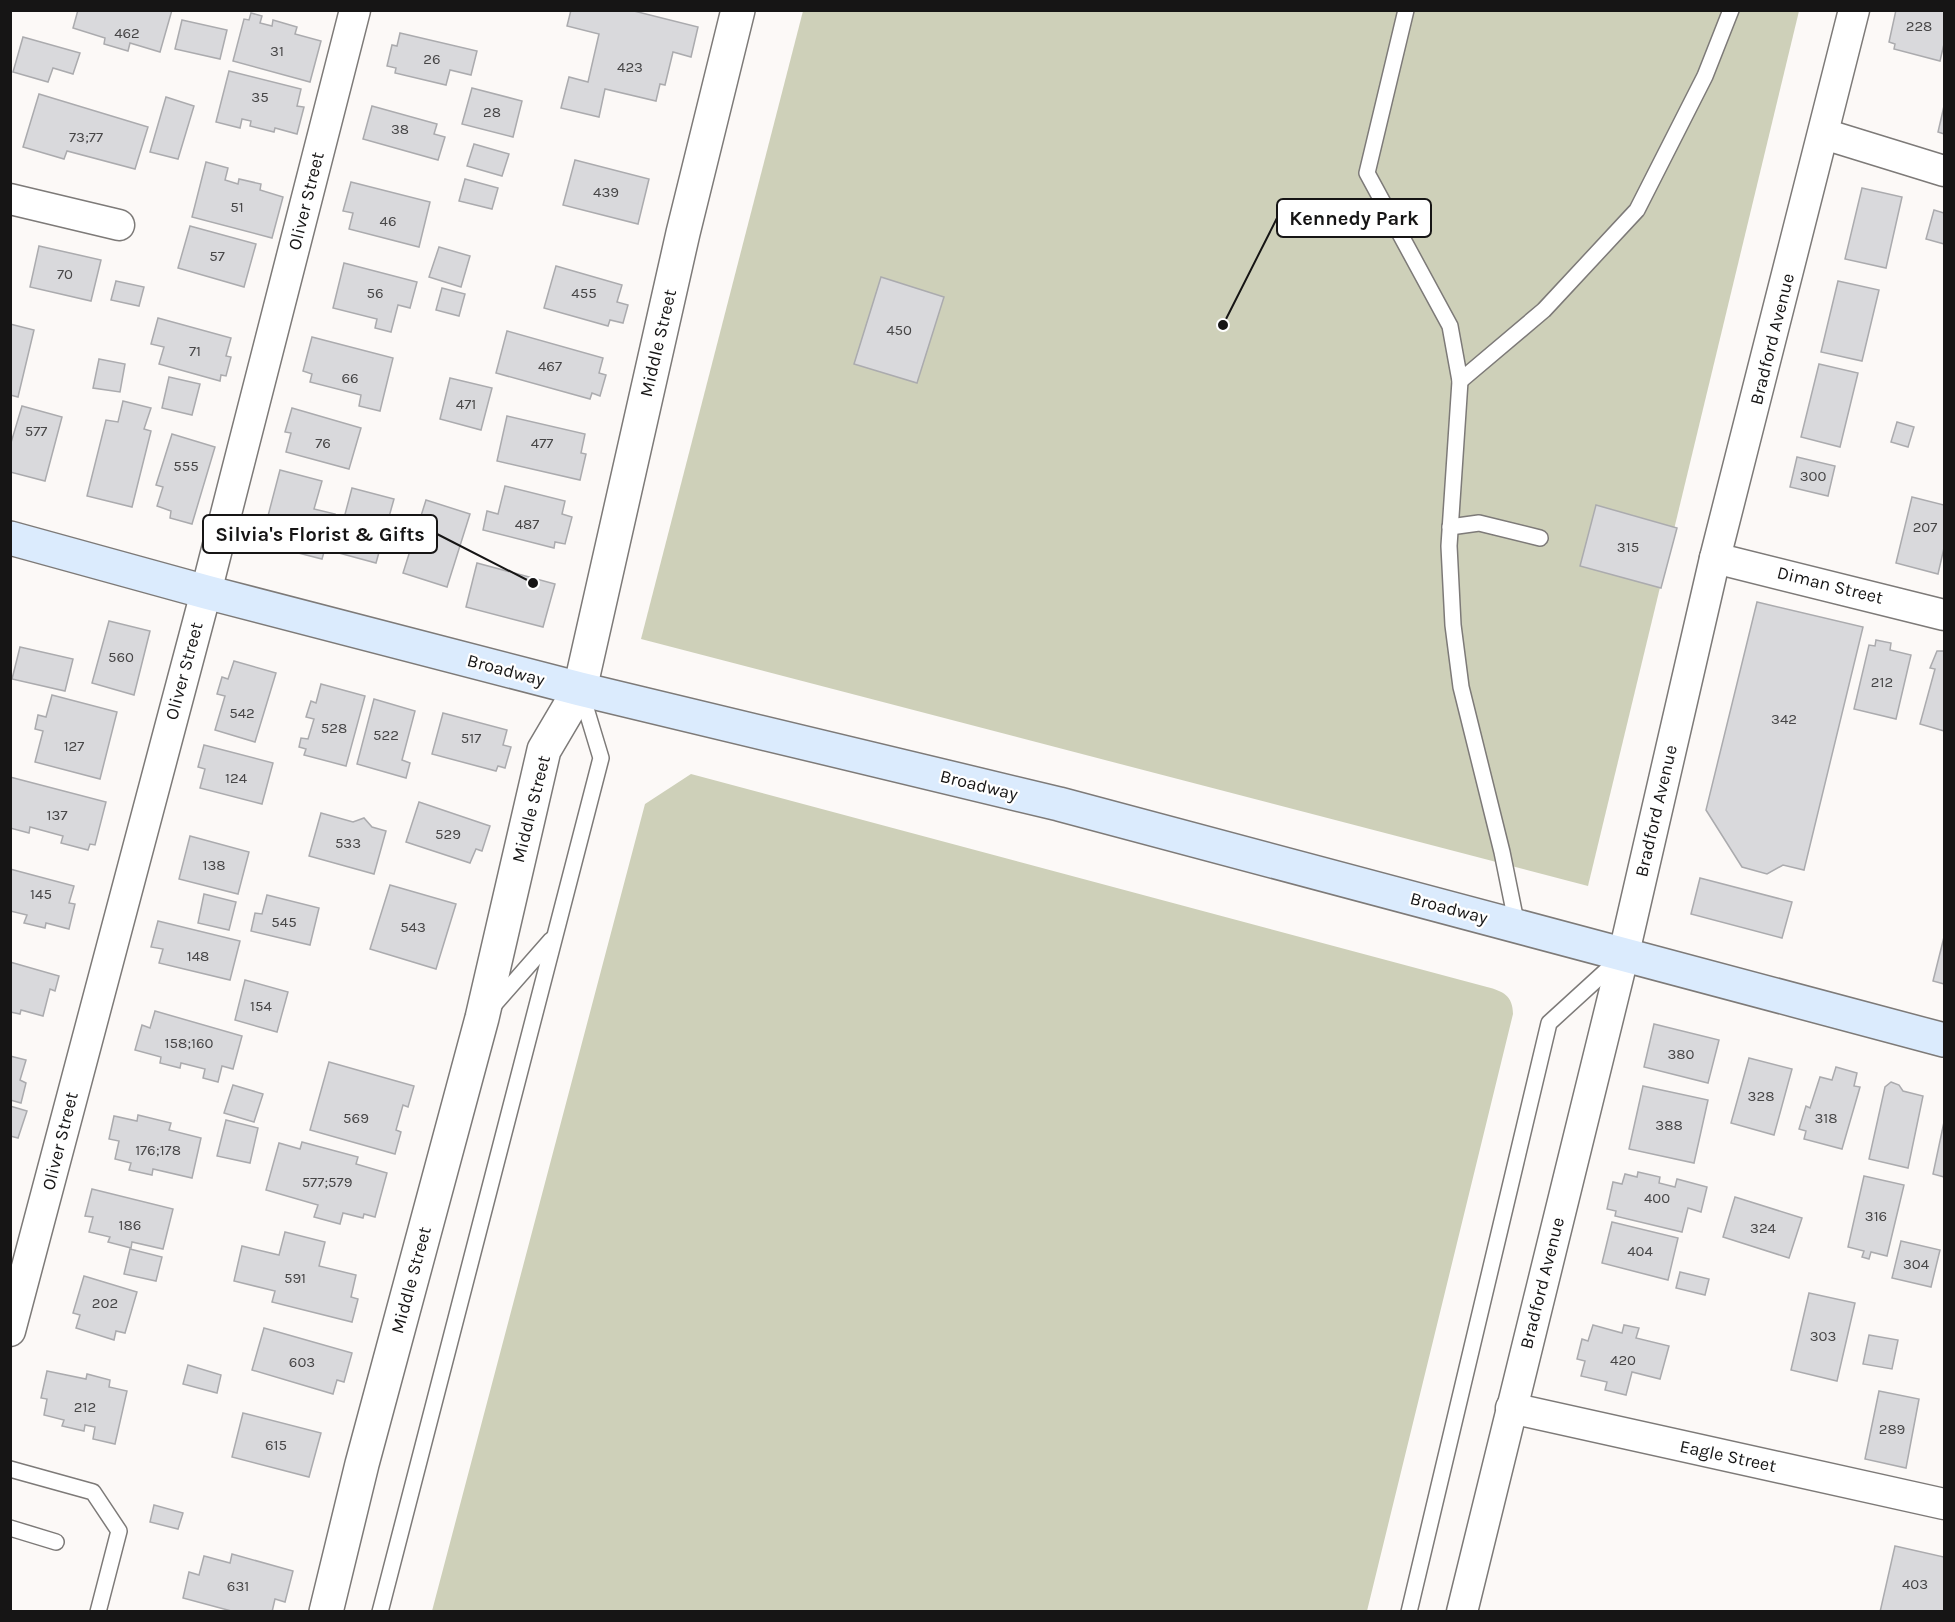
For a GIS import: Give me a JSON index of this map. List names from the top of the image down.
{
  "streets": {
    "main road": ["Broadway"],
    "street": [
      "Oliver Street",
      "Bradford Avenue",
      "Middle Street",
      "Diman Street",
      "Eagle Street"
    ]
  },
  "crossings": [
    ["Oliver Street", "Broadway"],
    ["Bradford Avenue", "Diman Street"],
    ["Bradford Avenue", "Broadway"],
    ["Bradford Avenue", "Eagle Street"],
    ["Middle Street", "Broadway"]
  ],
  "places": ["Kennedy Park", "Silvia's Florist & Gifts"],
  "house_numbers": [
    "228",
    "462",
    "31",
    "26",
    "423",
    "35",
    "28",
    "38",
    "73;77",
    "439",
    "51",
    "46",
    "57",
    "70",
    "56",
    "455",
    "450",
    "71",
    "467",
    "66",
    "471",
    "577",
    "76",
    "477",
    "555",
    "300",
    "487",
    "207",
    "315",
    "560",
    "212",
    "542",
    "342",
    "528",
    "522",
    "517",
    "127",
    "124",
    "137",
    "529",
    "533",
    "138",
    "145",
    "545",
    "543",
    "148",
    "154",
    "158;160",
    "380",
    "328",
    "569",
    "318",
    "388",
    "176;178",
    "577;579",
    "400",
    "316",
    "186",
    "324",
    "404",
    "304",
    "591",
    "202",
    "303",
    "420",
    "603",
    "212",
    "289",
    "615",
    "403",
    "631"
  ]
}
